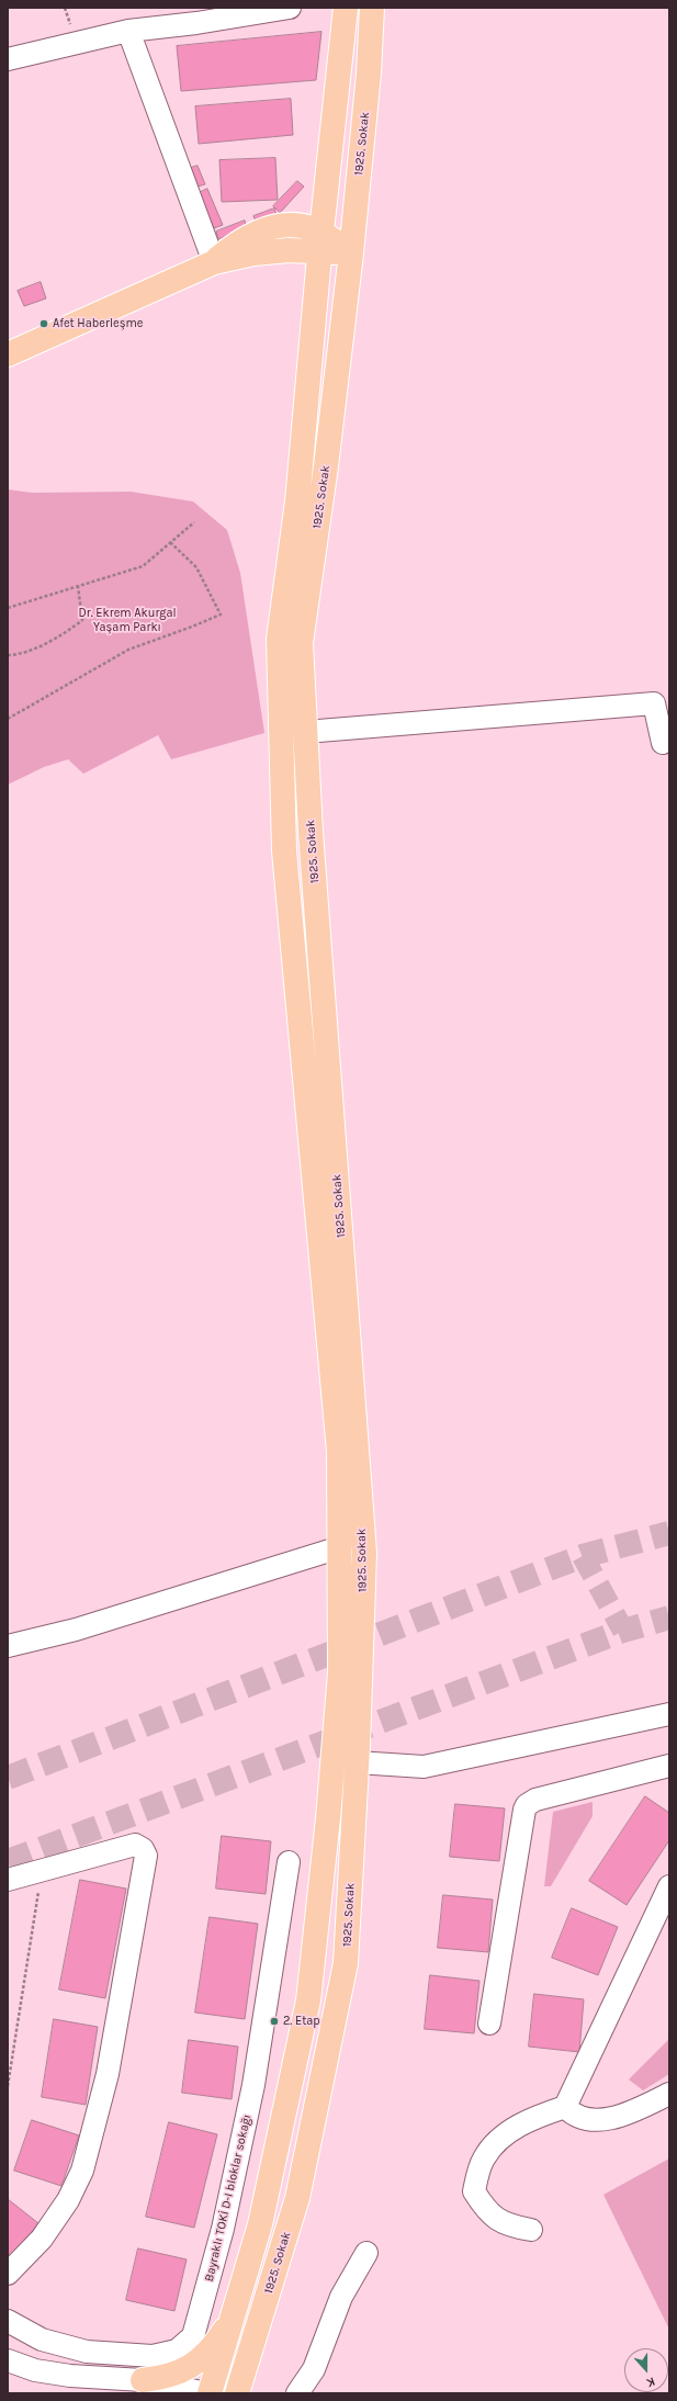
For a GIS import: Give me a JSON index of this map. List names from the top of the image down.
{
  "streets": {
    "main road": ["1925. Sokak"],
    "street": ["Bayraklı TOKİ D-I bloklar sokağı"]
  },
  "parks": ["Dr. Ekrem Akurgal Yaşam Parkı"],
  "places": ["Afet Haberleşme", "2. Etap"],
  "north": "bottom"
}
